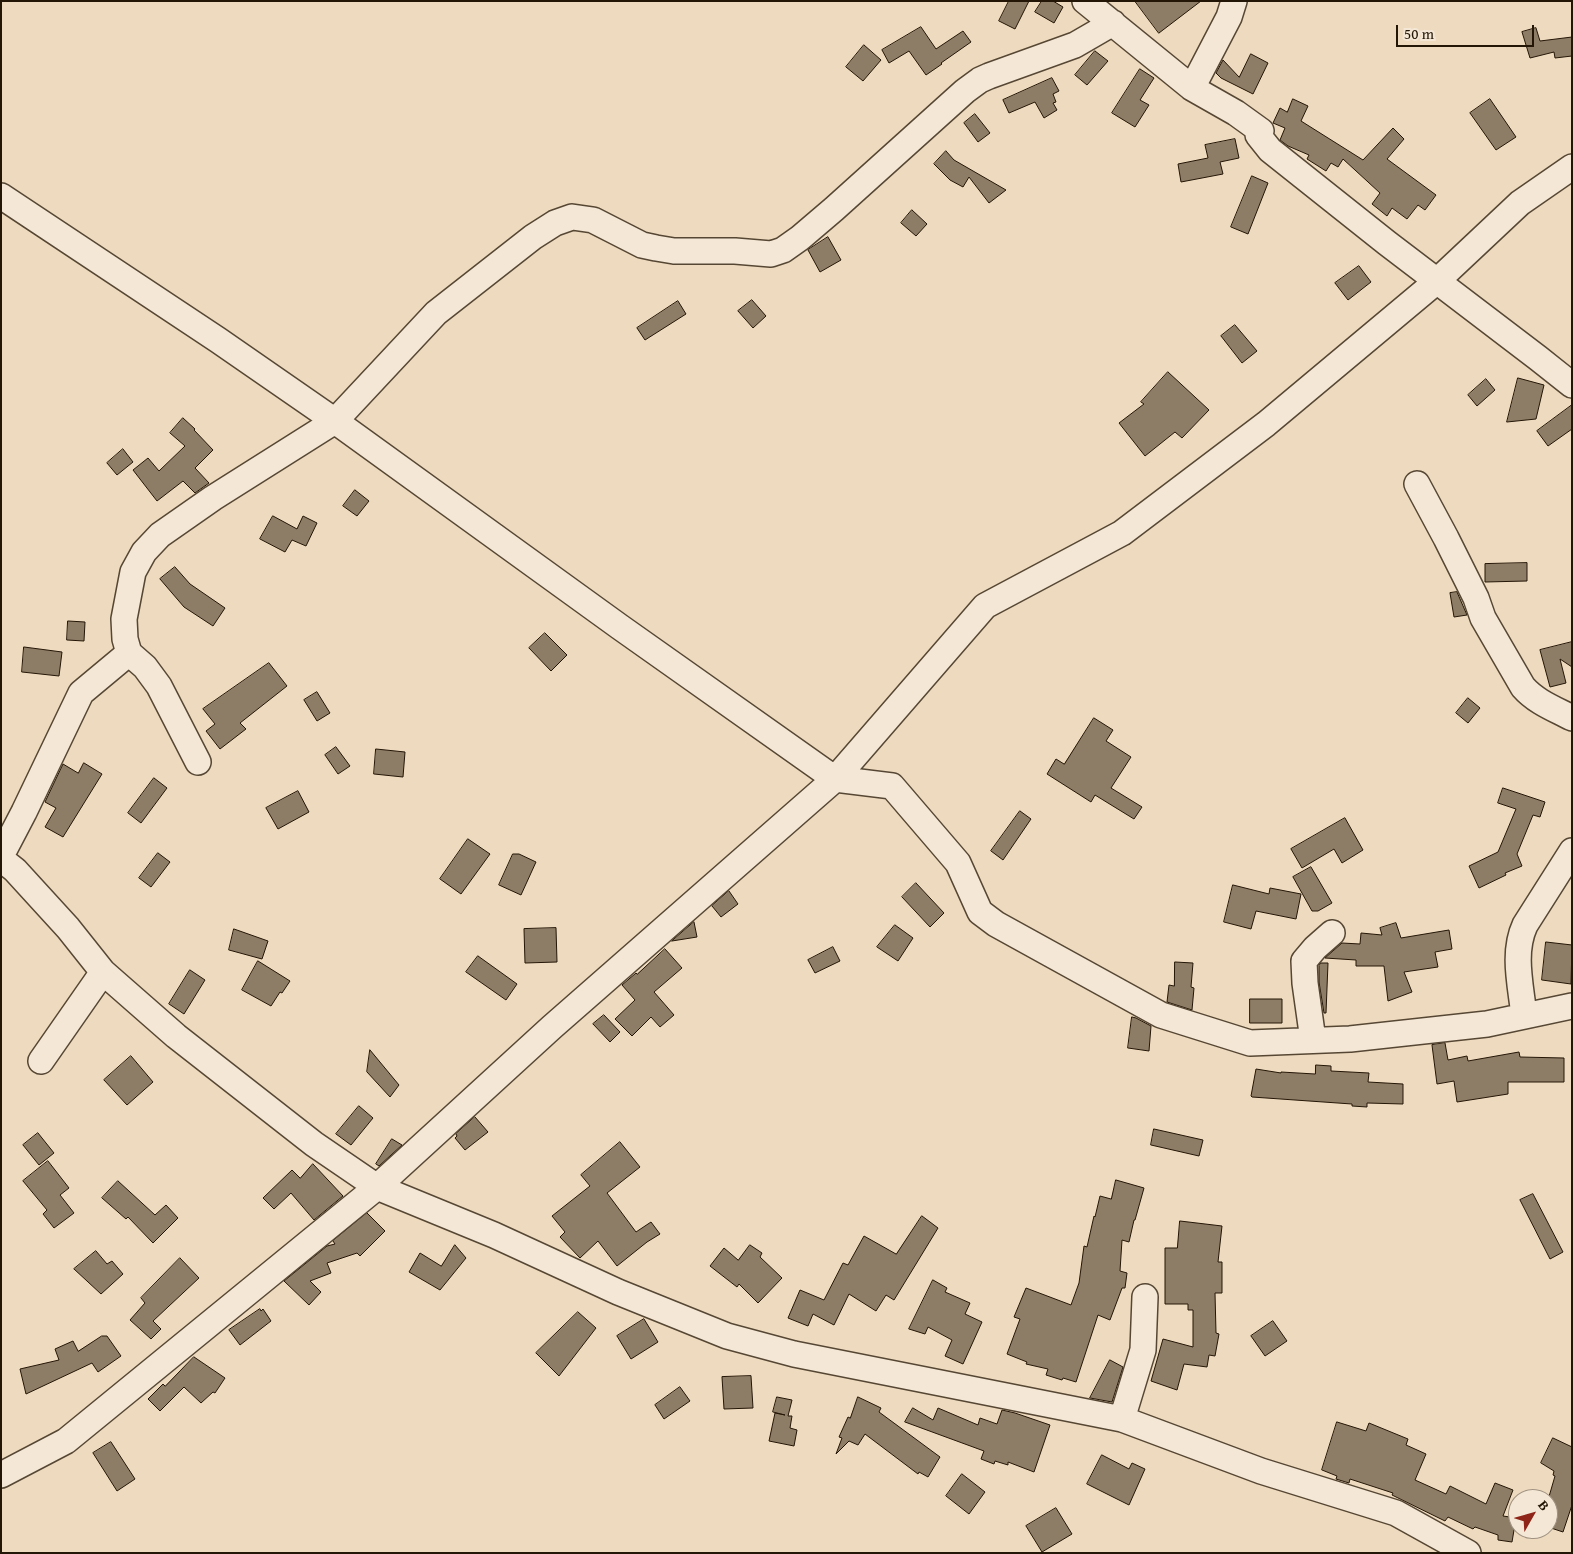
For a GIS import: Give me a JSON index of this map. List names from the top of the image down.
{
  "scale_bar": "50 m",
  "north": "top right"
}
